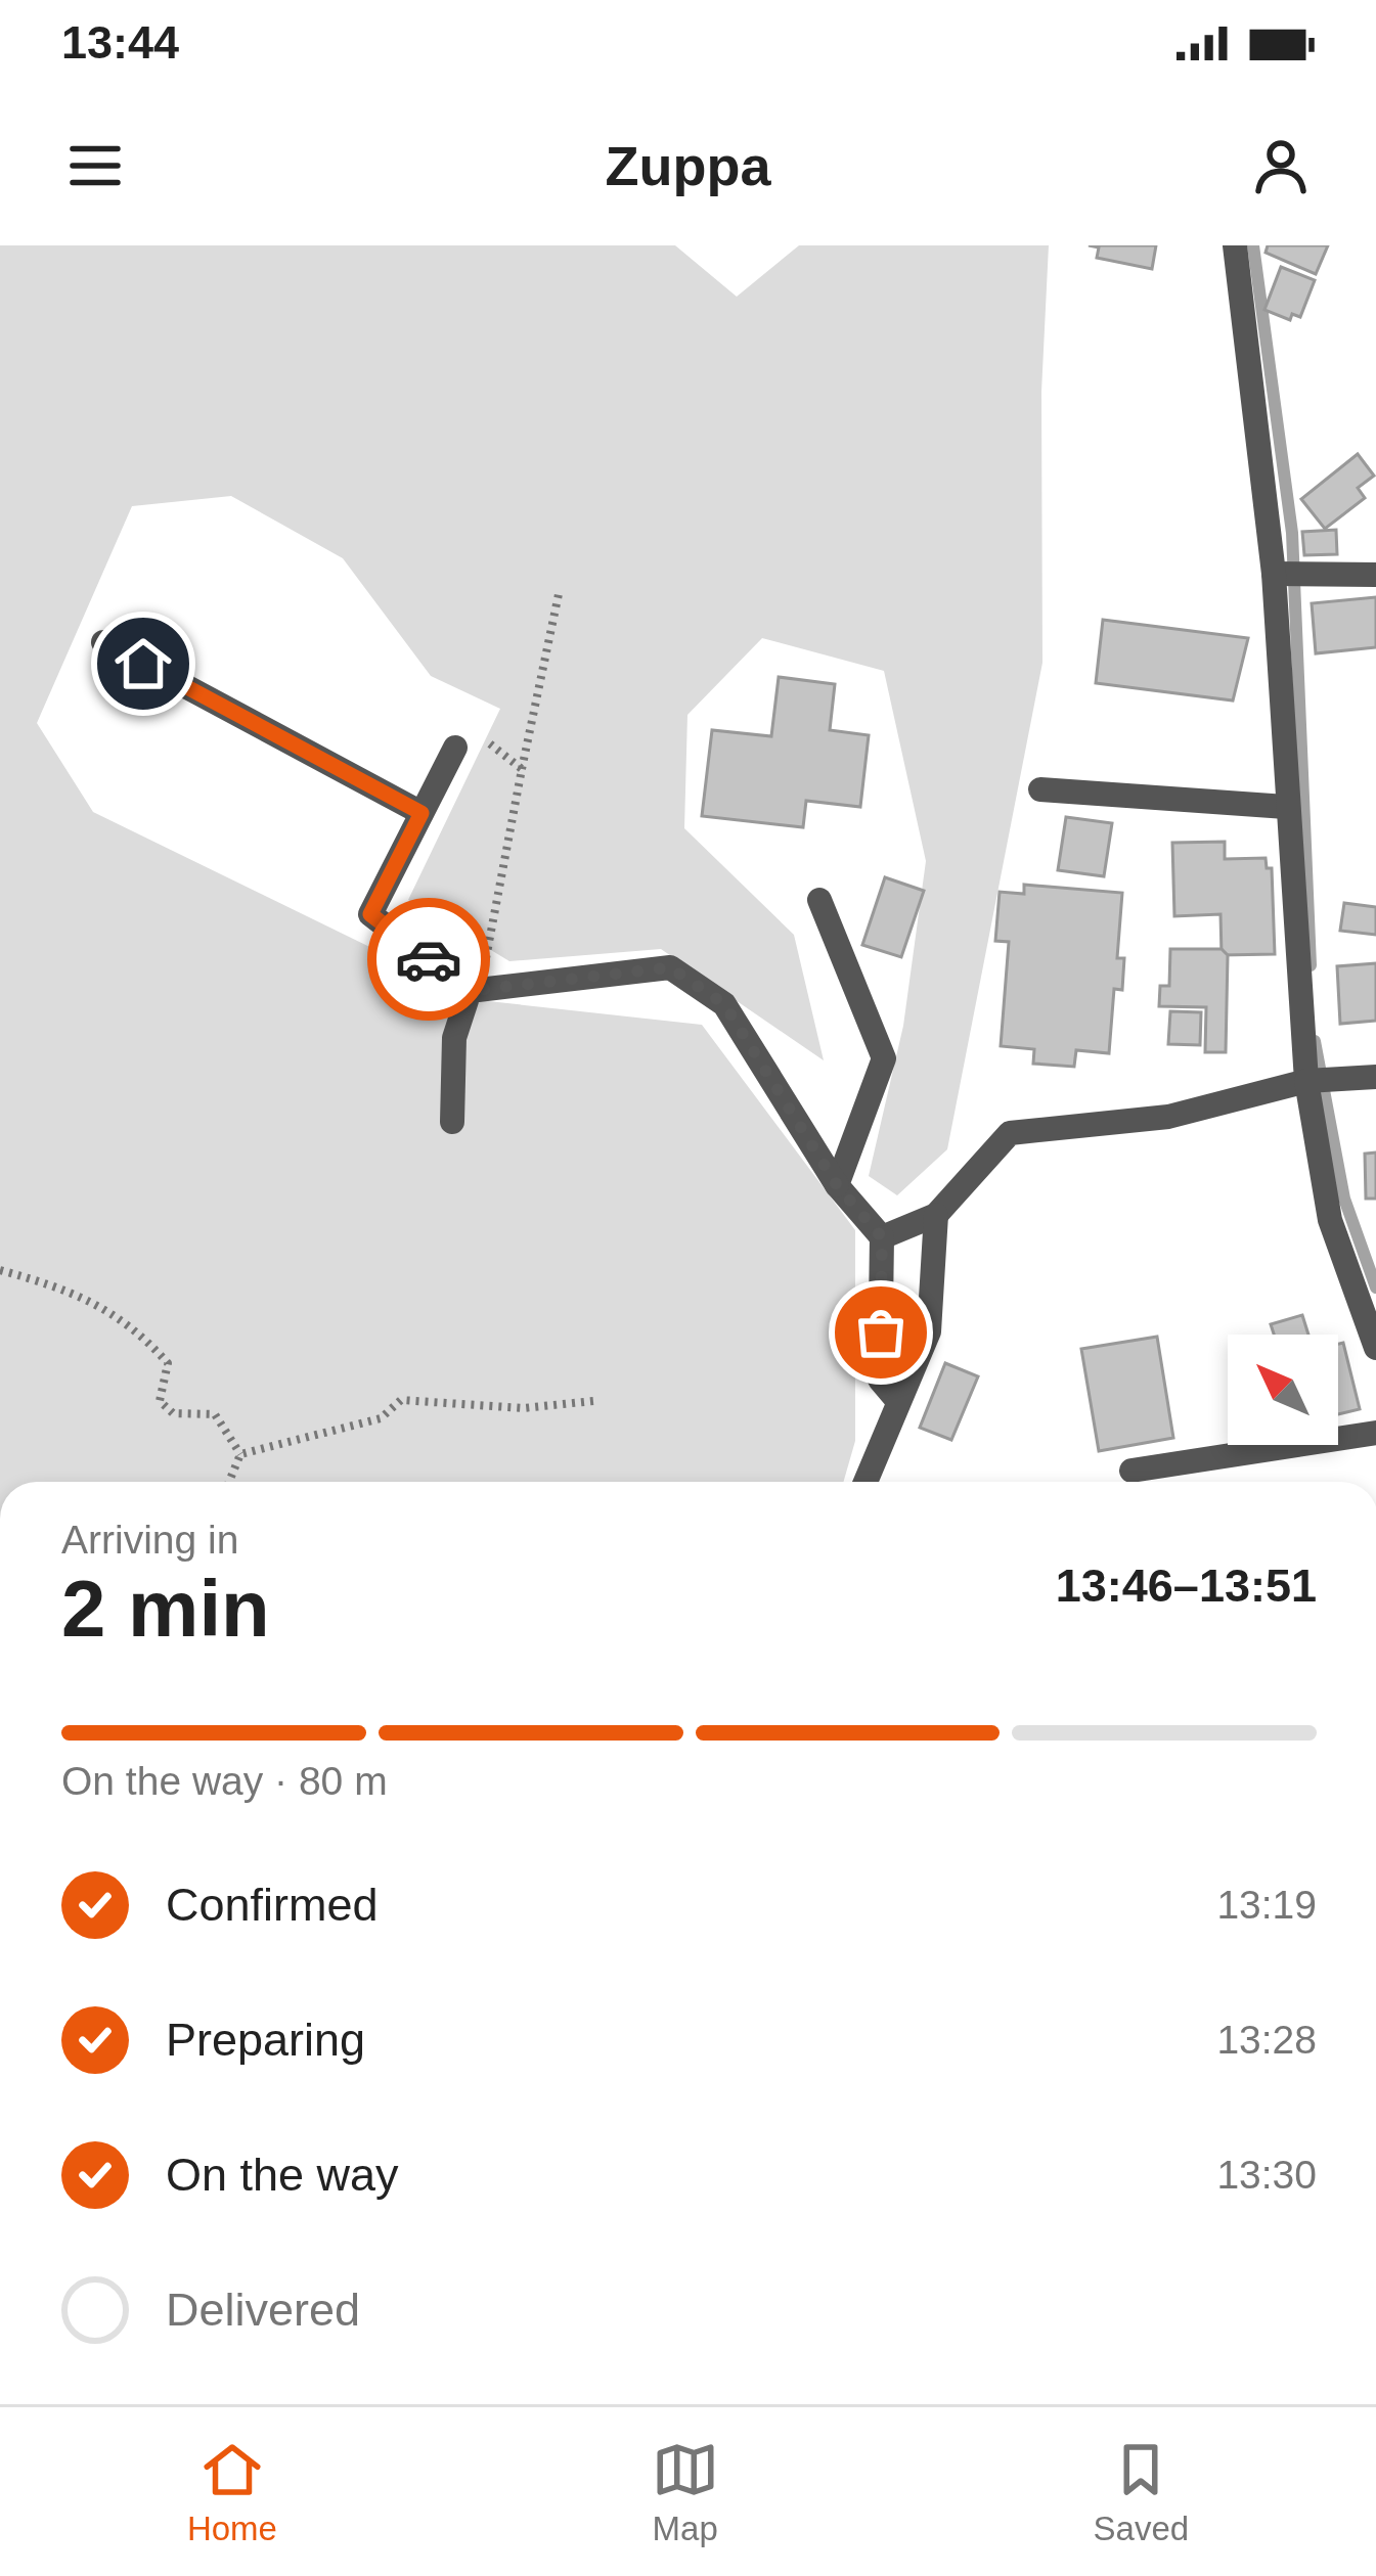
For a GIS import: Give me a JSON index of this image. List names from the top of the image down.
{
  "north": "top left",
  "page": {
    "status": "13:44",
    "header": "Zuppa",
    "heading": ["2 min", "Arriving in", "13:46–13:51"],
    "bar": "On the way · 80 m",
    "list": [
      ["Confirmed", "13:19"],
      ["Preparing", "13:28"],
      ["On the way", "13:30"],
      "Delivered"
    ],
    "tabs": ["Home", "Map", "Saved"]
  }
}
